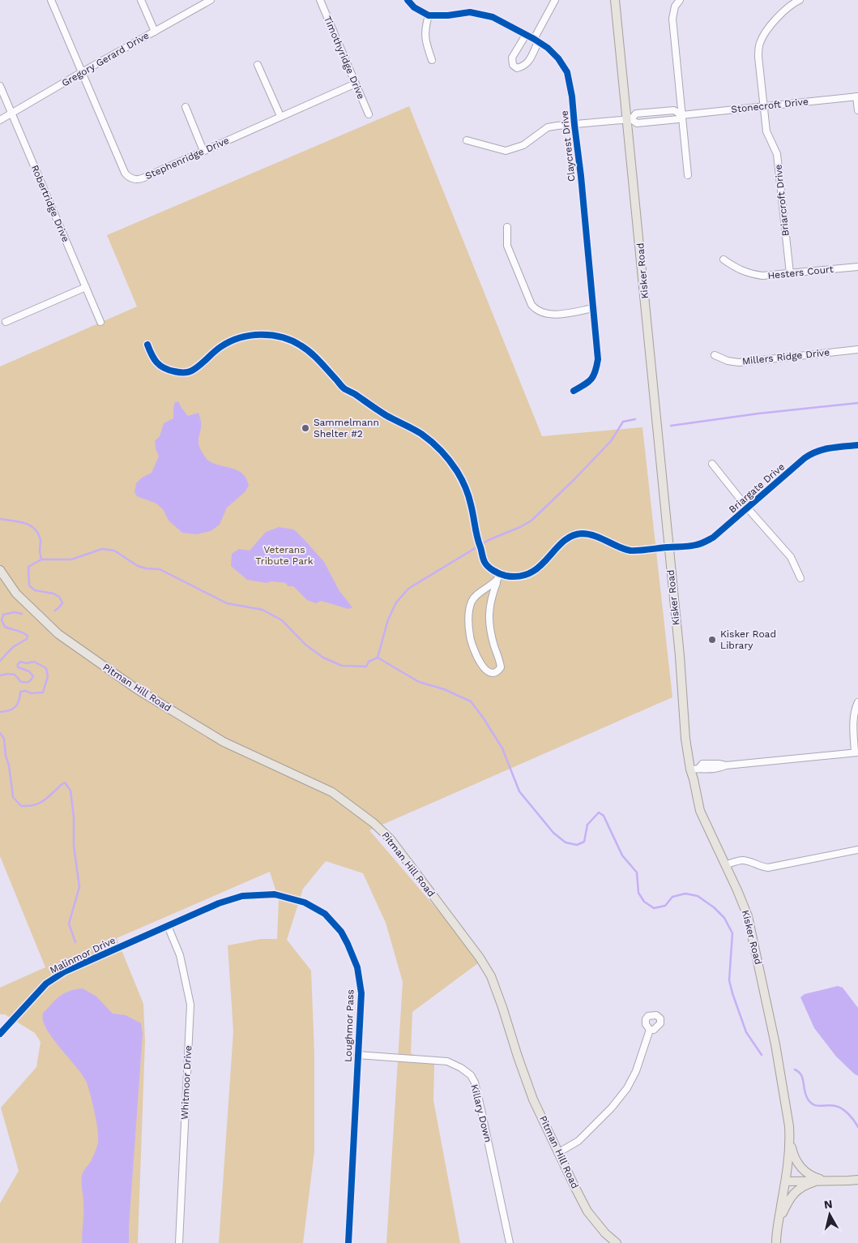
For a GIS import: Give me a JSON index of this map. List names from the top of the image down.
{
  "streets": {
    "main road": ["Kisker Road", "Pitman Hill Road"],
    "street": [
      "Timothyridge Drive",
      "Gregory Gerard Drive",
      "Stonecroft Drive",
      "Claycrest Drive",
      "Stephenridge Drive",
      "Briarcroft Drive",
      "Robertridge Drive",
      "Hesters Court",
      "Millers Ridge Drive",
      "Briargate Drive",
      "Malinmor Drive",
      "Loughmor Pass",
      "Whitmoor Drive",
      "Killary Down"
    ]
  },
  "crossings": [
    ["Timothyridge Drive", "Stephenridge Drive"],
    ["Gregory Gerard Drive", "Stephenridge Drive"],
    ["Gregory Gerard Drive", "Robertridge Drive"],
    ["Stonecroft Drive", "Briarcroft Drive"],
    ["Stonecroft Drive", "Kisker Road"],
    ["Briarcroft Drive", "Hesters Court"],
    ["Kisker Road", "Briargate Drive"],
    ["Malinmor Drive", "Loughmor Pass"],
    ["Malinmor Drive", "Whitmoor Drive"],
    ["Loughmor Pass", "Whitmoor Drive"],
    ["Loughmor Pass", "Killary Down"]
  ],
  "parks": ["Veterans Tribute Park"],
  "places": ["Sammelmann Shelter #2", "Kisker Road Library"],
  "north": "top"
}
